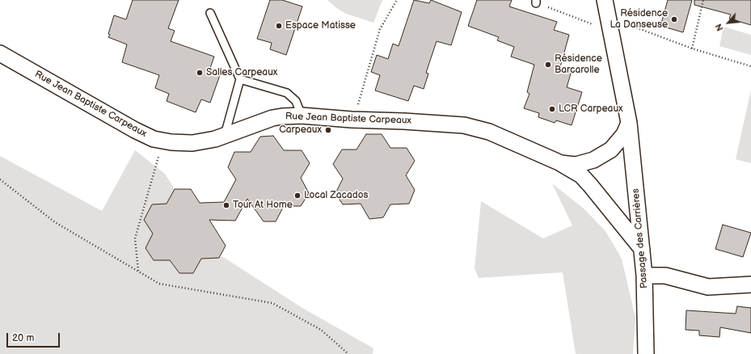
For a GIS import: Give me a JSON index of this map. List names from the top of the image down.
{
  "streets": {
    "street": ["Rue Jean Baptiste Carpeaux", "Passage des Carrières"]
  },
  "crossings": [
    ["Rue Jean Baptiste Carpeaux", "Passage des Carrières"]
  ],
  "places": [
    "Résidence La Danseuse",
    "Espace Matisse",
    "Résidence Barcarolle",
    "Salles Carpeaux",
    "LCR Carpeaux",
    "Carpeaux",
    "Local Zacados",
    "Tour At Home"
  ],
  "scale_bar": "20 m",
  "north": "bottom left"
}
